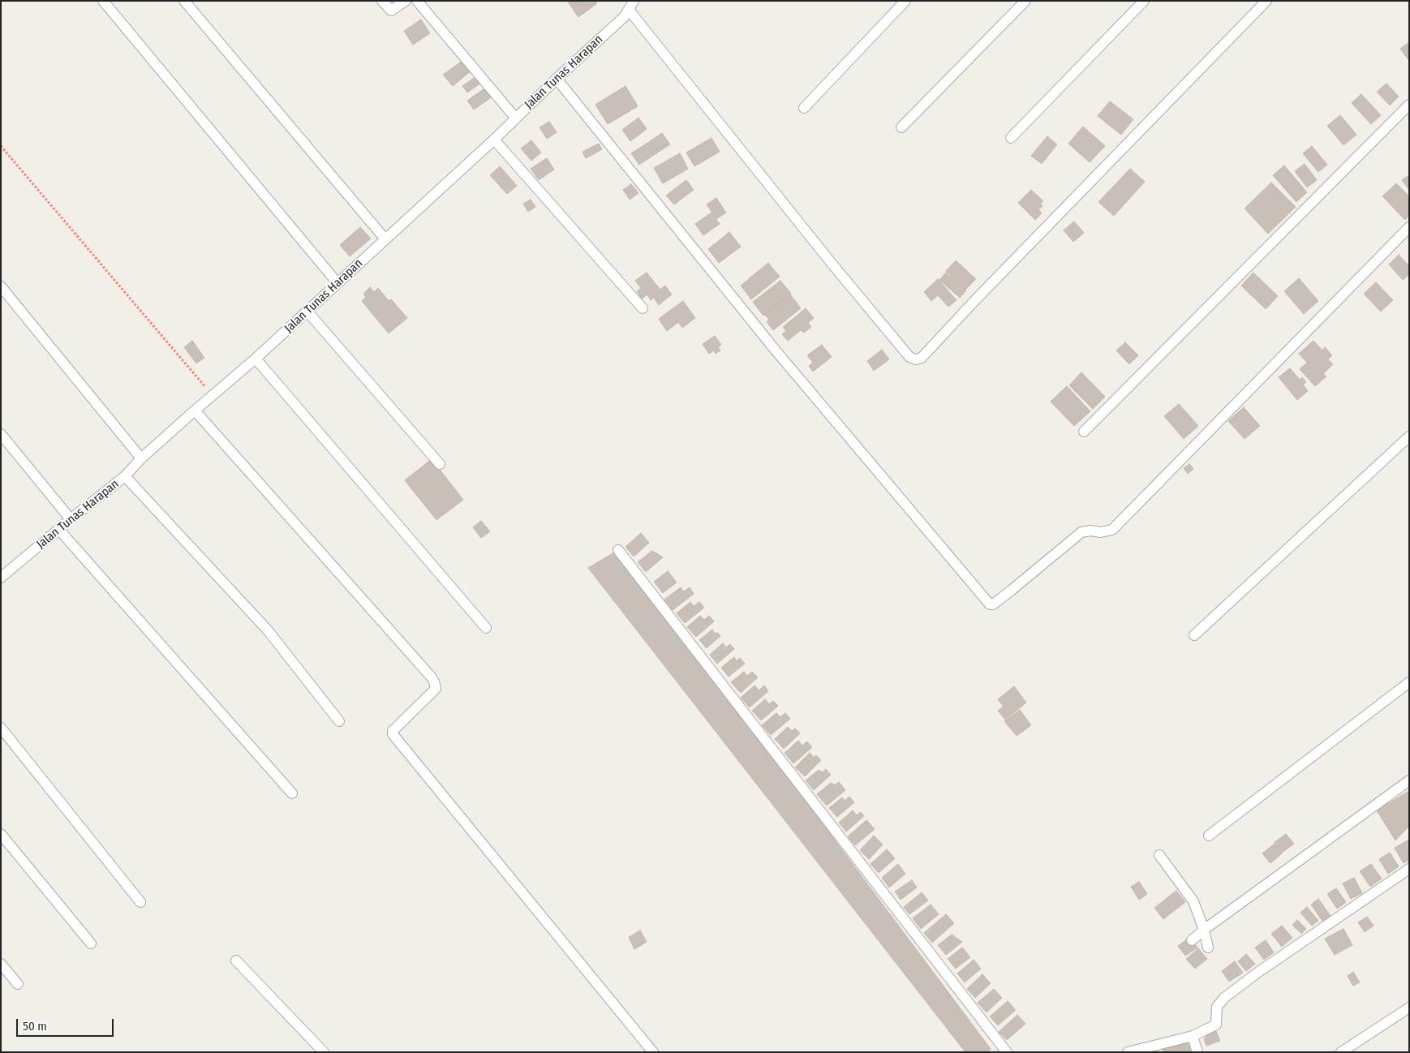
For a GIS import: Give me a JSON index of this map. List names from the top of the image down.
{
  "streets": {
    "street": ["Jalan Tunas Harapan"]
  },
  "scale_bar": "50 m"
}
